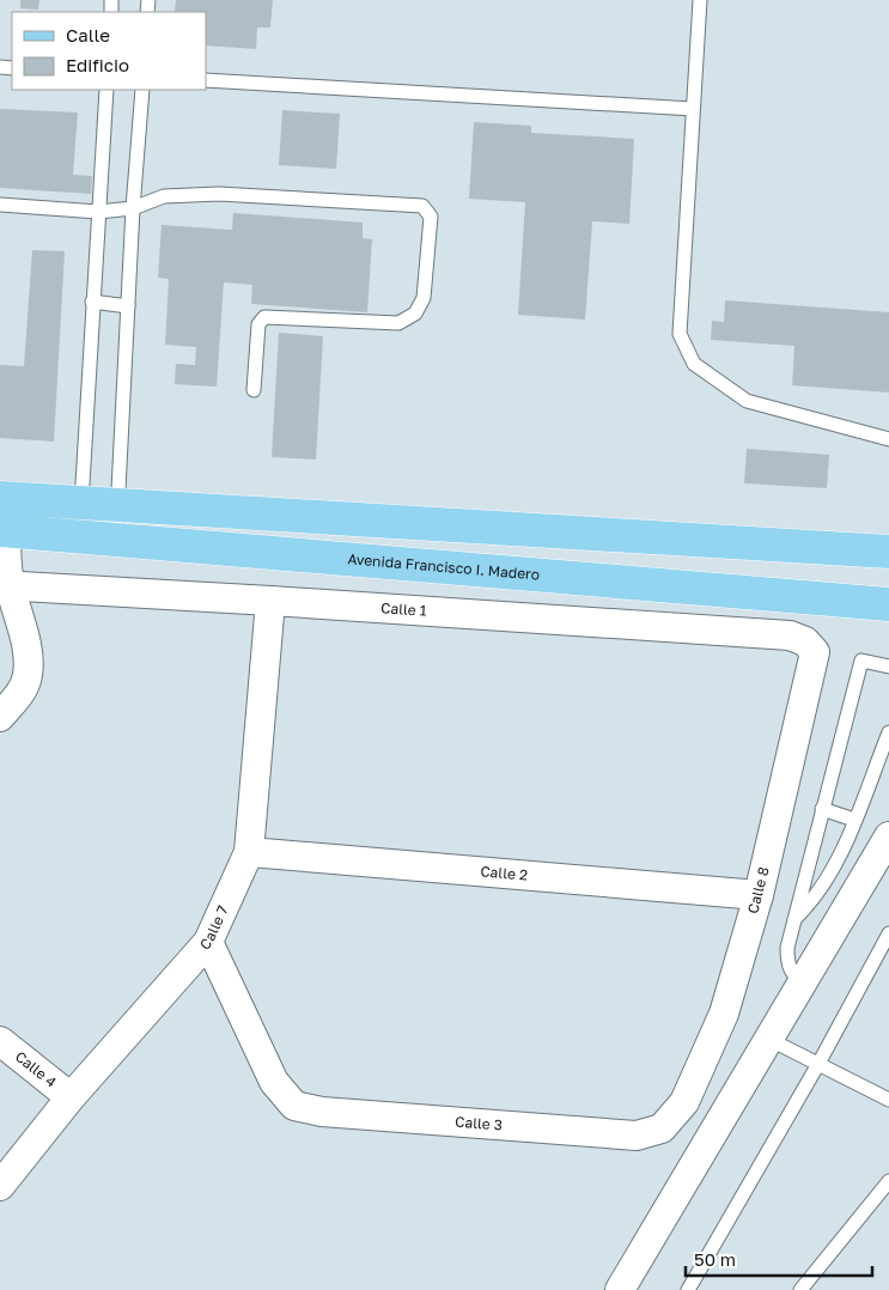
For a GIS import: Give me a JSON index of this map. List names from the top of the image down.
{
  "streets": {
    "main road": ["Avenida Francisco I. Madero"],
    "street": [
      "Calle 1",
      "Calle 2",
      "Calle 8",
      "Calle 7",
      "Calle 4",
      "Calle 3"
    ]
  },
  "crossings": [
    ["Calle 1", "Calle 8"],
    ["Calle 1", "Calle 7"],
    ["Calle 2", "Calle 8"],
    ["Calle 2", "Calle 7"],
    ["Calle 8", "Calle 3"],
    ["Calle 7", "Calle 4"],
    ["Calle 7", "Calle 3"]
  ],
  "legend": ["Calle", "Edificio"],
  "scale_bar": "50 m"
}
